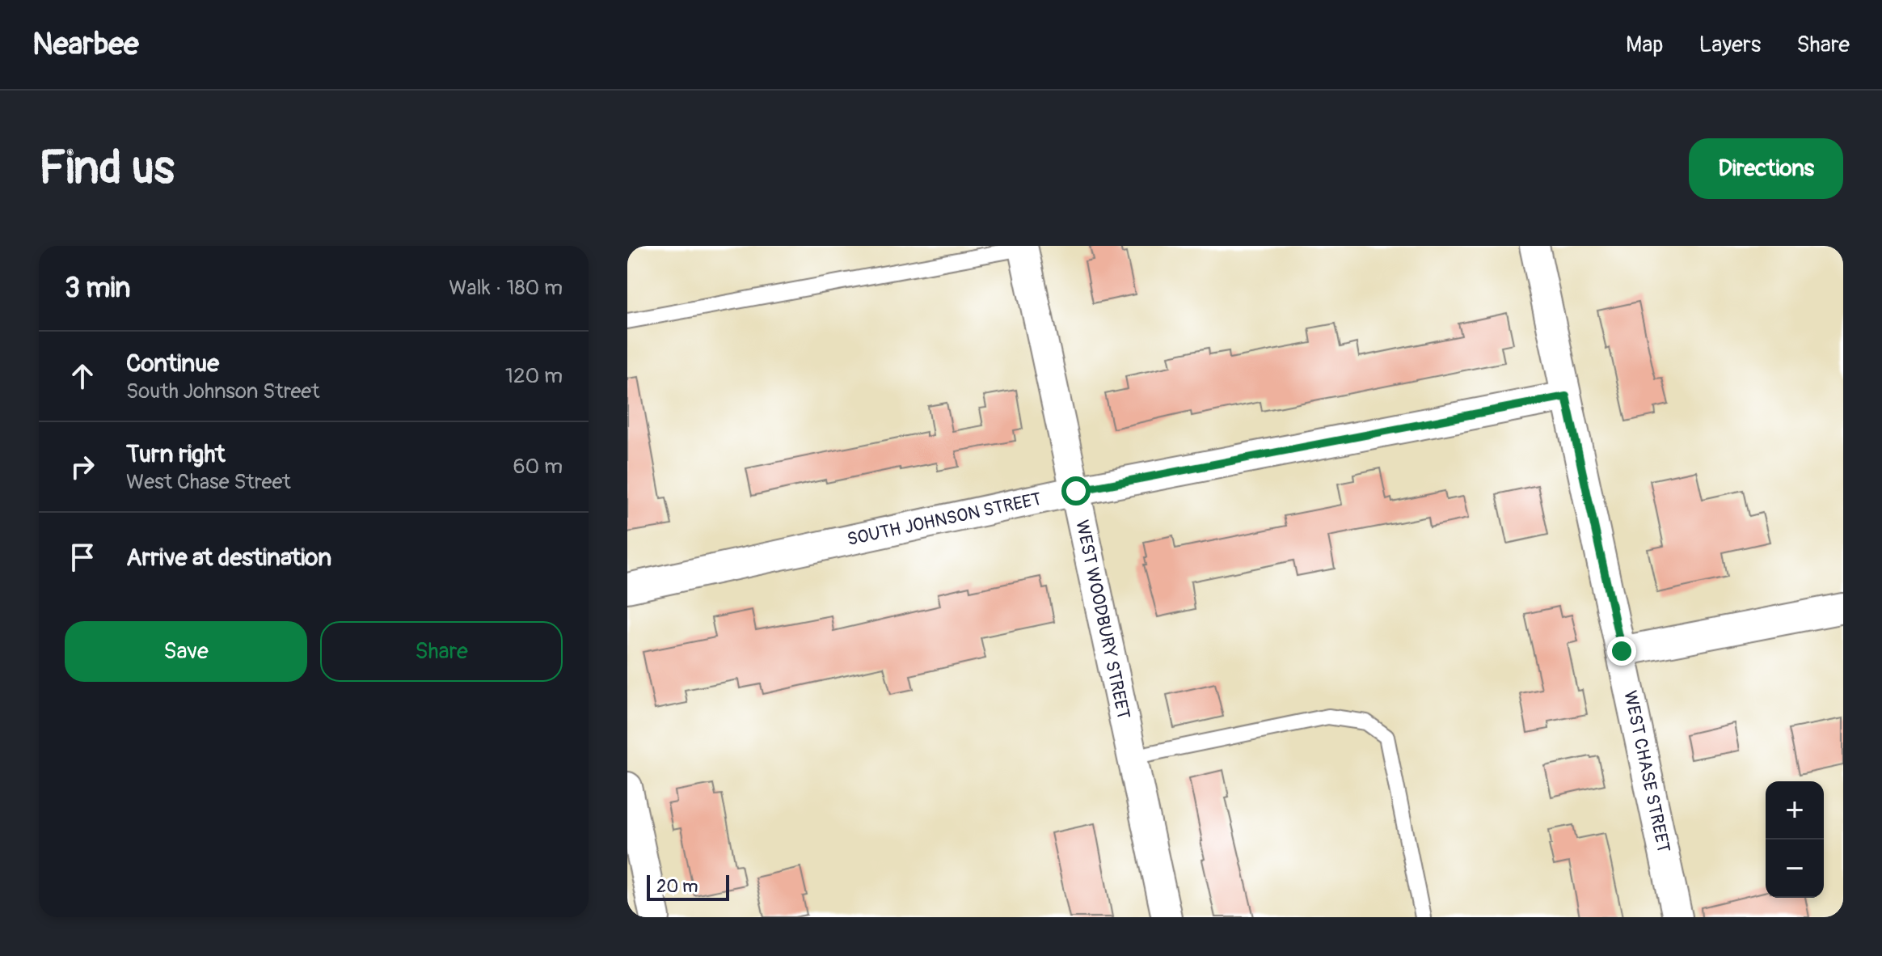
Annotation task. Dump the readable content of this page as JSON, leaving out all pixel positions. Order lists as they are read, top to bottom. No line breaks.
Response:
{"streets":{"street":["SOUTH JOHNSON STREET","WEST WOODBURY STREET","WEST CHASE STREET"]},"crossings":[["SOUTH JOHNSON STREET","WEST WOODBURY STREET"],["SOUTH JOHNSON STREET","WEST CHASE STREET"]],"scale_bar":"20 m","page":{"header":"Nearbee","nav":["Map","Layers","Share"],"buttons":["Directions",["Save","Share"]],"title":"Find us","heading":["3 min","Walk · 180 m"],"list":[["Continue","South Johnson Street","120 m"],["Turn right","West Chase Street","60 m"],"Arrive at destination"],"map_buttons":["+","−"],"scale":"20 m"}}
